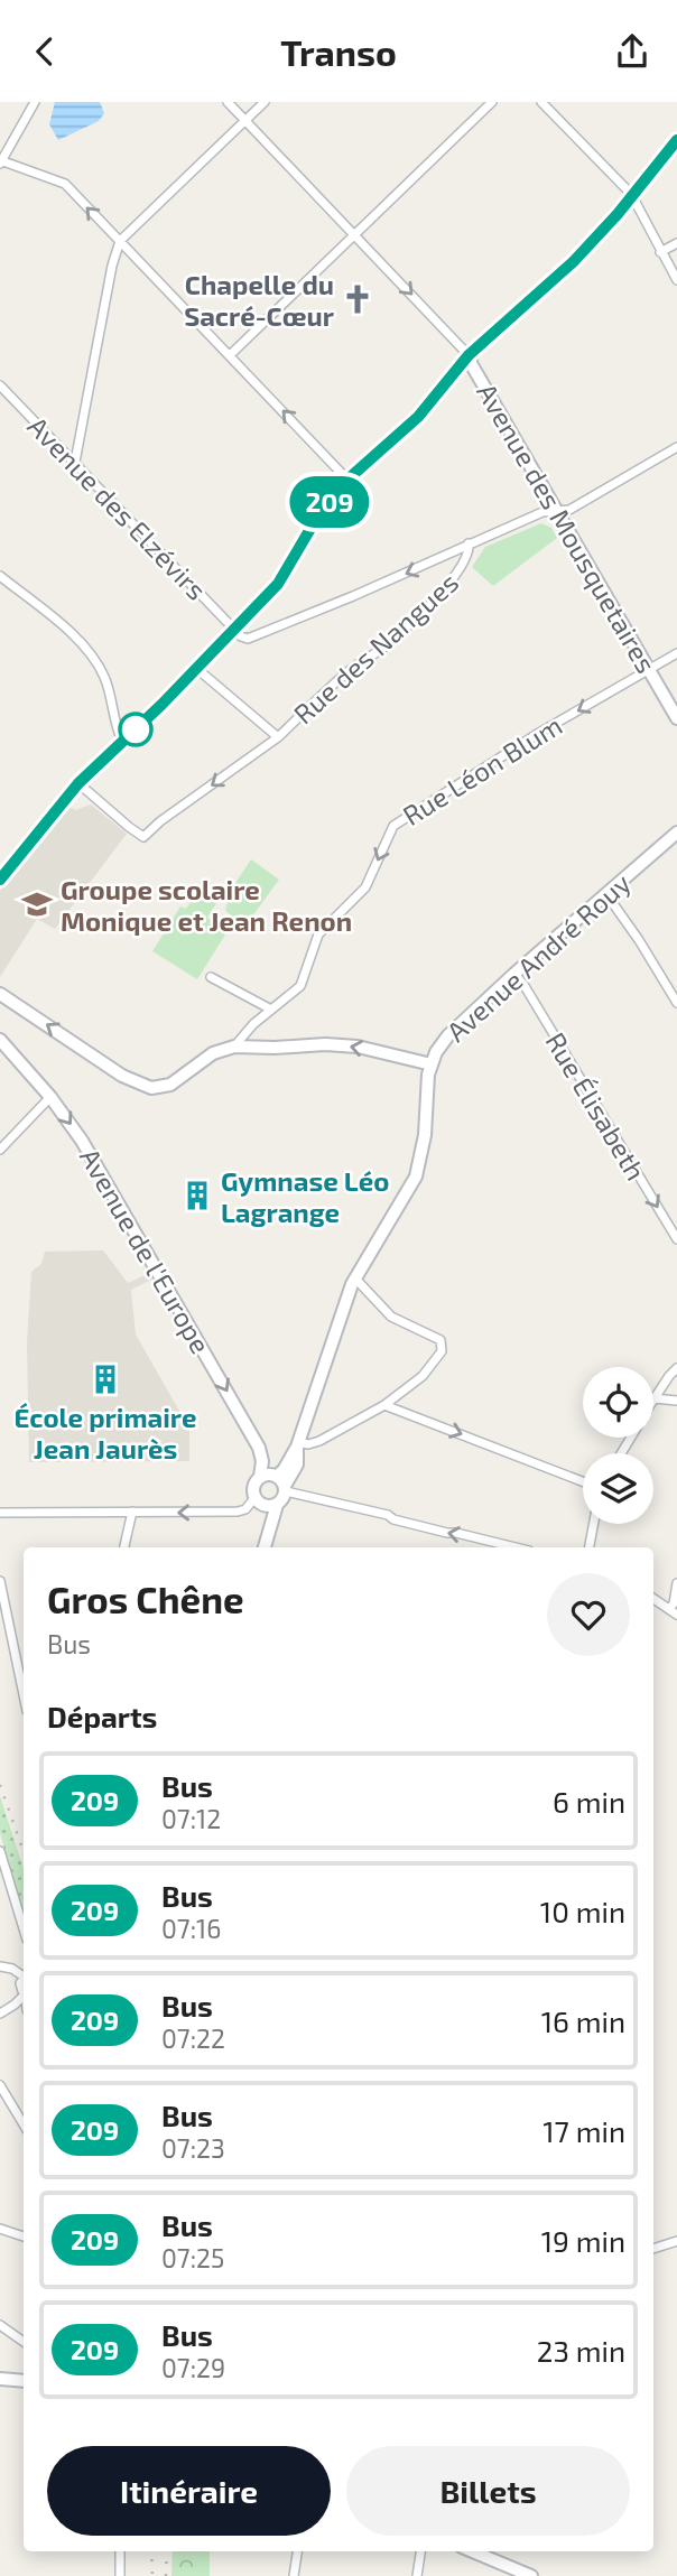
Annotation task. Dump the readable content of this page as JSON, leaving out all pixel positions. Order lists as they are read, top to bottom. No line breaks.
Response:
{"streets":{"street":["Avenue des Elzévirs","Avenue des Mousquetaires","Rue des Nangues","Rue Léon Blum","Avenue André Rouy","Rue Élisabeth","Avenue de l'Europe"]},"crossings":[["Avenue des Mousquetaires","Rue Léon Blum"],["Avenue André Rouy","Rue Élisabeth"],["Avenue André Rouy","Avenue de l'Europe"]],"one_way":["Rue Léon Blum","Rue Élisabeth","Avenue de l'Europe"],"places":{"church":["Chapelle du Sacré-Cœur"],"school or university":["Groupe scolaire Monique et Jean Renon"],"building":["Gymnase Léo Lagrange","École primaire Jean Jaurès"]},"lines":["bus line 209"],"page":{"header":"Transo","on_map":"209","heading":[["Gros Chêne","Bus"],"Départs"],"list":[{"mark":"209","name":"Bus","note":"07:12","value":"6 min"},{"mark":"209","name":"Bus","note":"07:16","value":"10 min"},{"mark":"209","name":"Bus","note":"07:22","value":"16 min"},{"mark":"209","name":"Bus","note":"07:23","value":"17 min"},{"mark":"209","name":"Bus","note":"07:25","value":"19 min"},{"mark":"209","name":"Bus","note":"07:29","value":"23 min"}],"buttons":["Itinéraire","Billets"]}}
